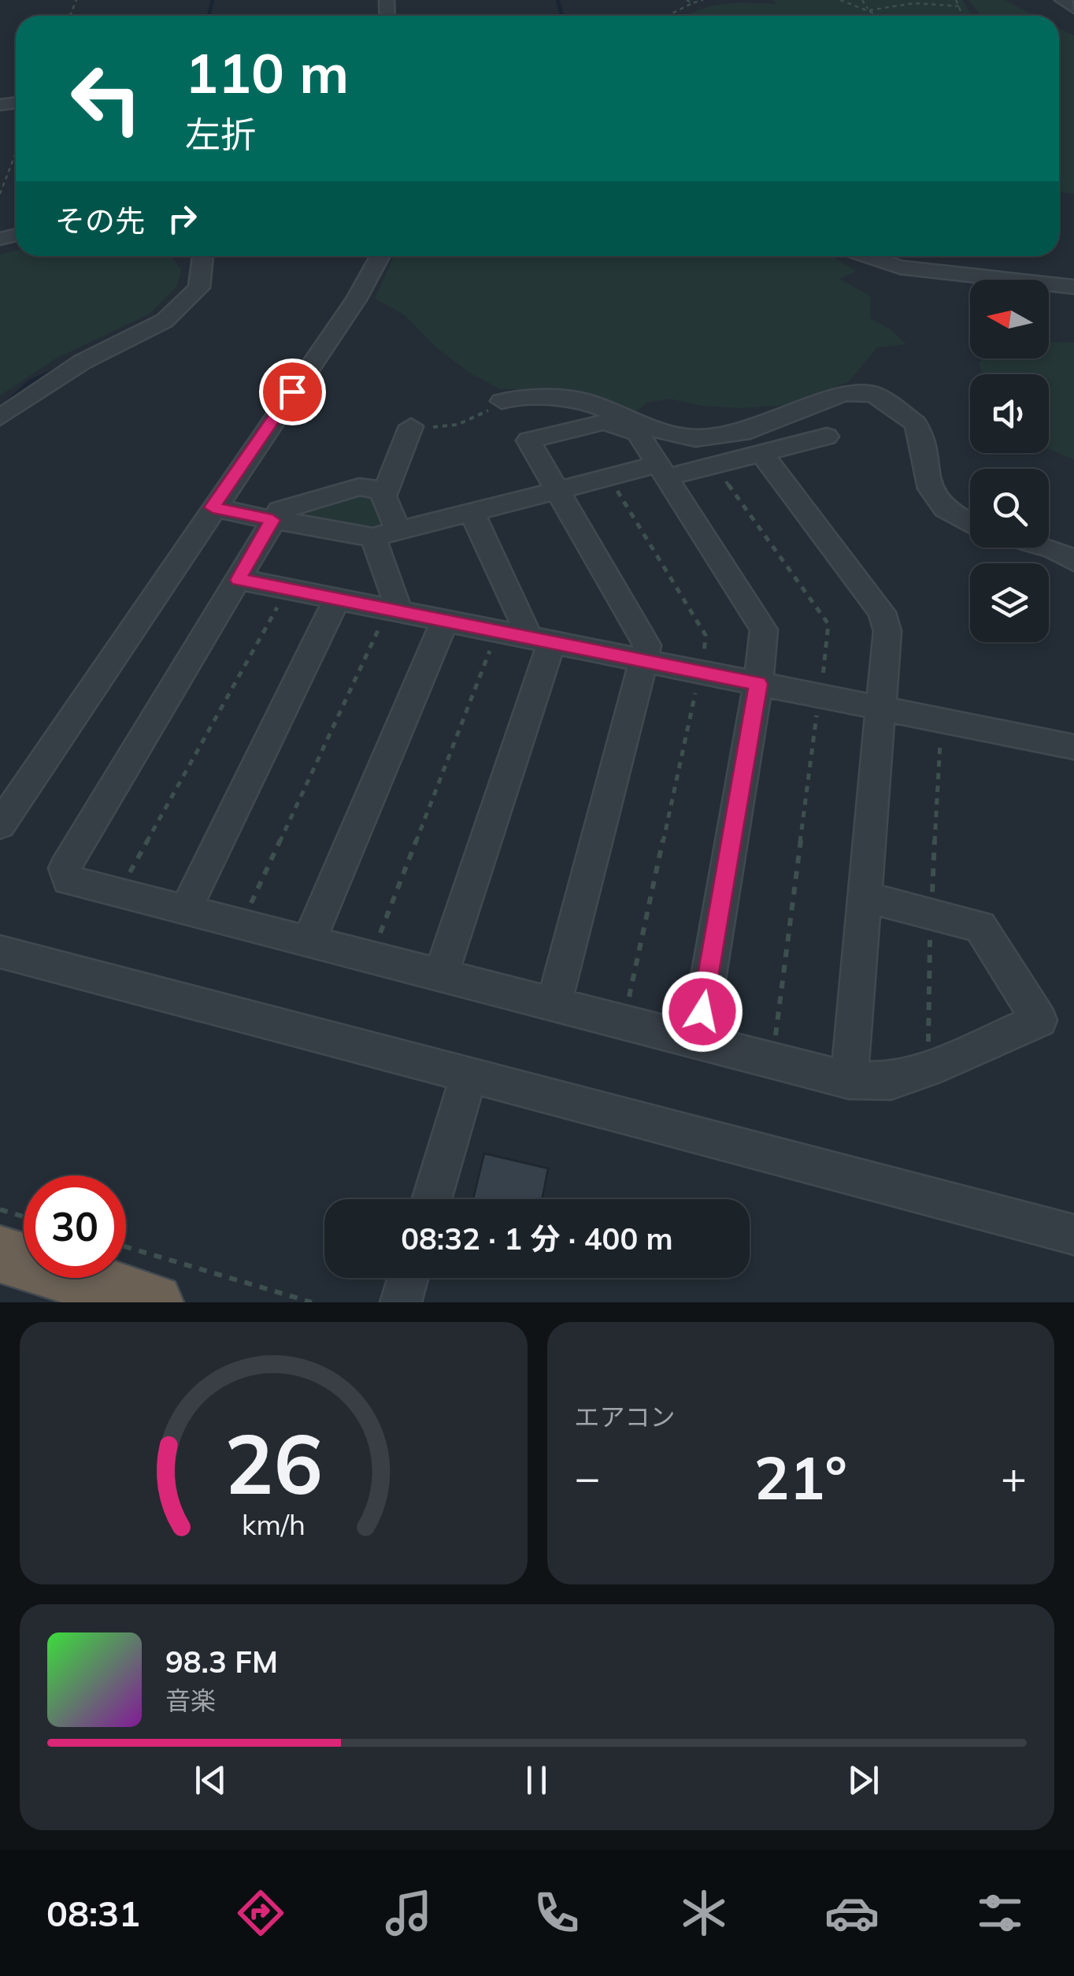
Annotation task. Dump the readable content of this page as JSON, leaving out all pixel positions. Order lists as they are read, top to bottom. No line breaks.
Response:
{"north":"left","page":{"turn":["110 m","左折"],"then":"その先","limit":"30","trip":"08:32 · 1 分 · 400 m","tile":"エアコン","heat":["−","21°","+"],"song":["98.3 FM","音楽"],"tabs":"08:31","gauge":["26","km/h"]}}
